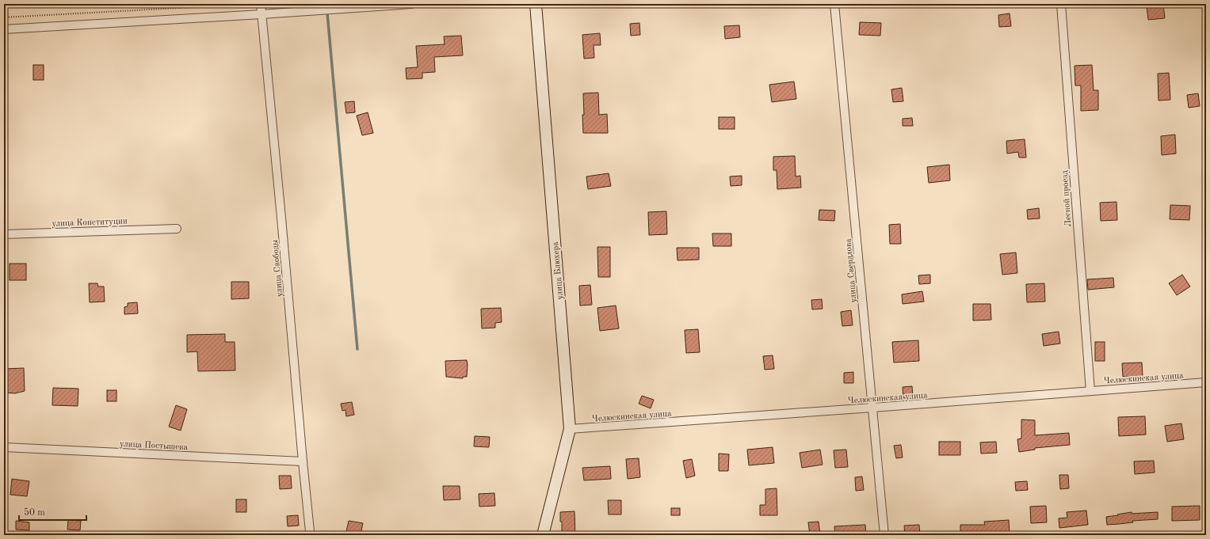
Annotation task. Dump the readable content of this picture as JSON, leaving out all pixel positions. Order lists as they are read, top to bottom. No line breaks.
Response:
{"streets":{"street":["Лесной проезд","улица Конституции","улица Свободы","улица Блюхера","улица Свердлова","Челюскинская улица","улица Постышева"]},"crossings":[["Лесной проезд","Челюскинская улица"],["улица Свободы","улица Постышева"],["улица Блюхера","Челюскинская улица"],["улица Свердлова","Челюскинская улица"]],"scale_bar":"50 m"}
